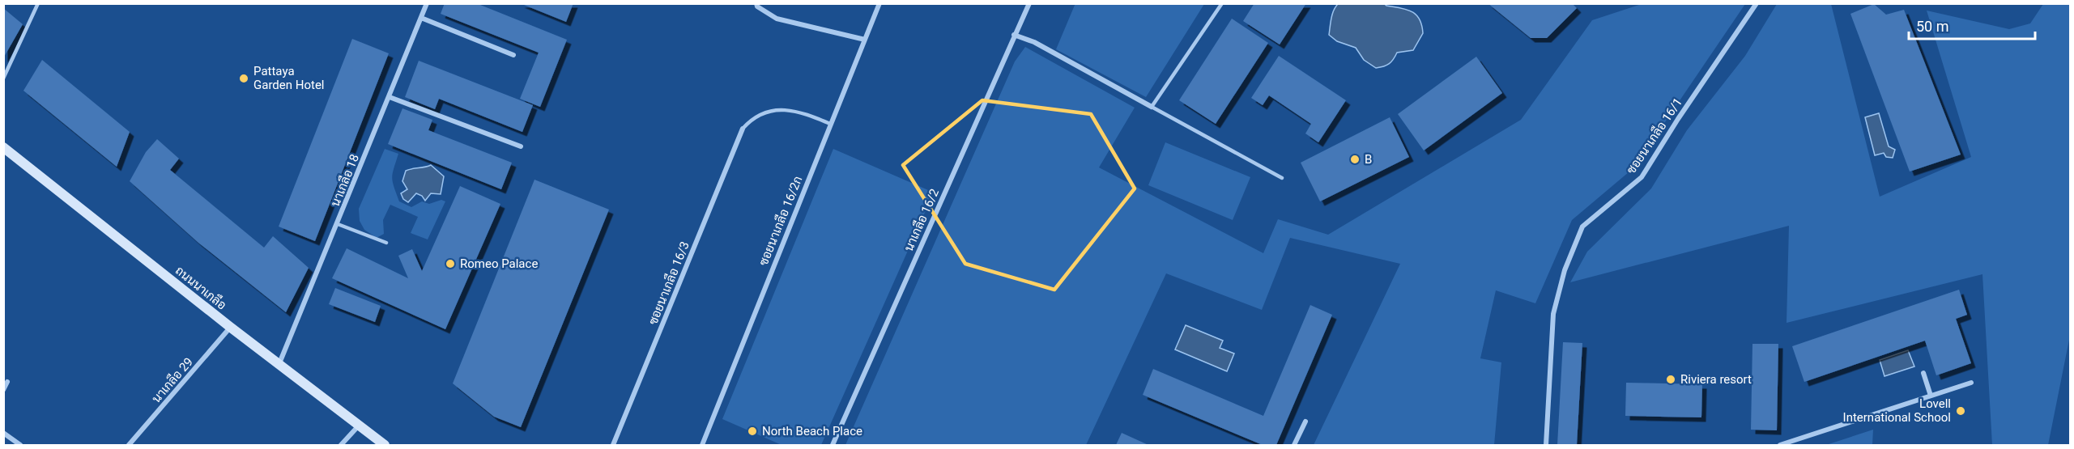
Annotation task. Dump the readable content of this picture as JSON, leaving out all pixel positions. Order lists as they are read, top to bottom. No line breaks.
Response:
{"streets":{"street":["ซอยนาเกลือ 16/1","นาเกลือ 18","นาเกลือ 16/2","ซอยนาเกลือ 16/2ก","ซอยนาเกลือ 16/3","ถนนนาเกลือ","นาเกลือ 29"]},"crossings":[["นาเกลือ 18","ถนนนาเกลือ"],["ถนนนาเกลือ","นาเกลือ 29"]],"places":["Pattaya Garden Hotel","B","Romeo Palace","Riviera resort","Lovell International School","North Beach Place"],"scale_bar":"50 m"}
